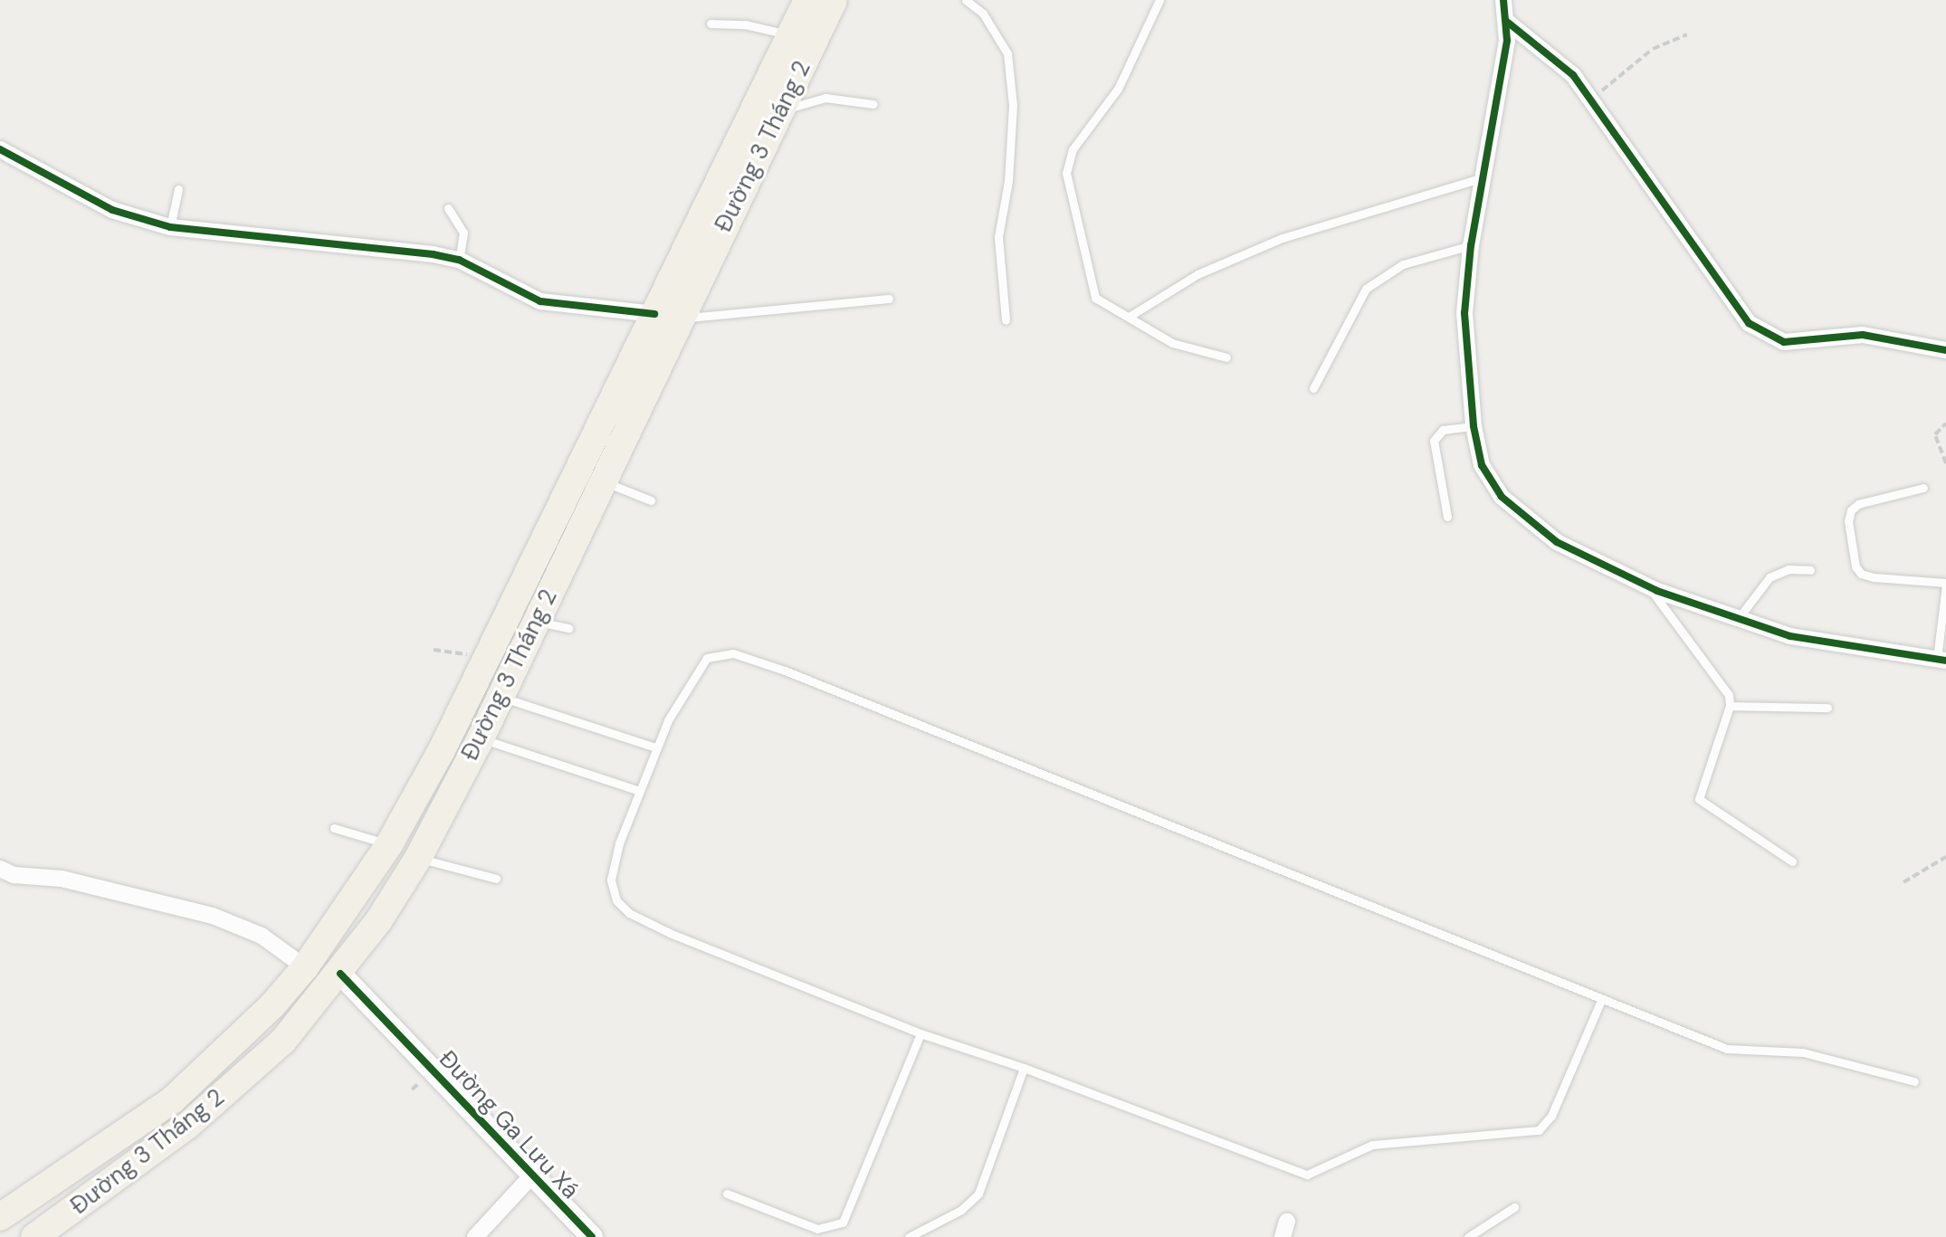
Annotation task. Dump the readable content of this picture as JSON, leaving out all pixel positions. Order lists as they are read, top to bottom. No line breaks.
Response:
{"streets":{"highway":["Đường 3 Tháng 2"],"street":["Đường Ga Lưu Xá"]},"crossings":[["Đường 3 Tháng 2","Đường Ga Lưu Xá"]]}
